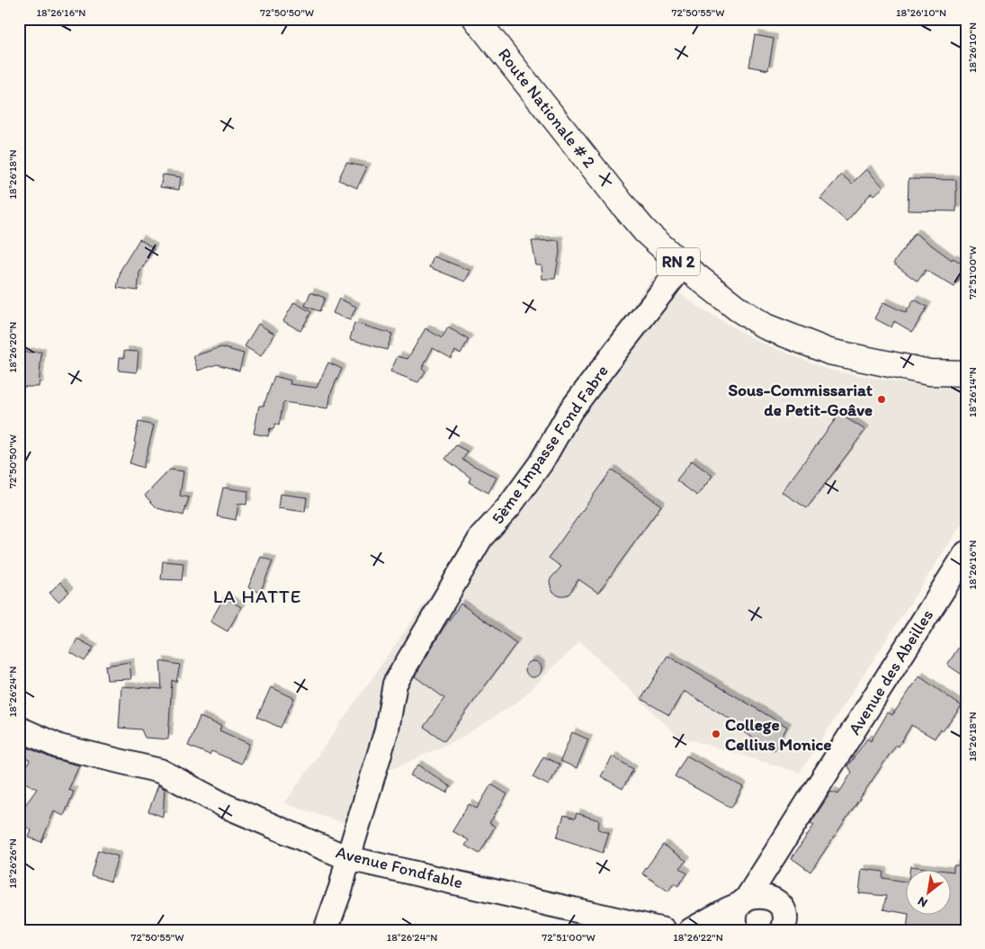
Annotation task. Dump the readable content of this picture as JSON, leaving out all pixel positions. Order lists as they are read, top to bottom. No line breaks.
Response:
{"streets":{"main road":["Route Nationale # 2","RN 2"],"street":["5ème Impasse Fond Fabre","Avenue des Abeilles","Avenue Fondfable"]},"crossings":[["Route Nationale # 2","5ème Impasse Fond Fabre"],["5ème Impasse Fond Fabre","Avenue Fondfable"]],"districts":["LA HATTE"],"places":["Sous-Commissariat de Petit-Goâve","College Cellius Monice"],"north":"bottom left","coordinates":["18°26'16\"N","72°50'50\"W","72°50'55\"W","18°26'10\"N","18°26'18\"N","72°51'00\"W","18°26'20\"N","18°26'14\"N","18°26'24\"N","18°26'26\"N","18°26'22\"N"]}
